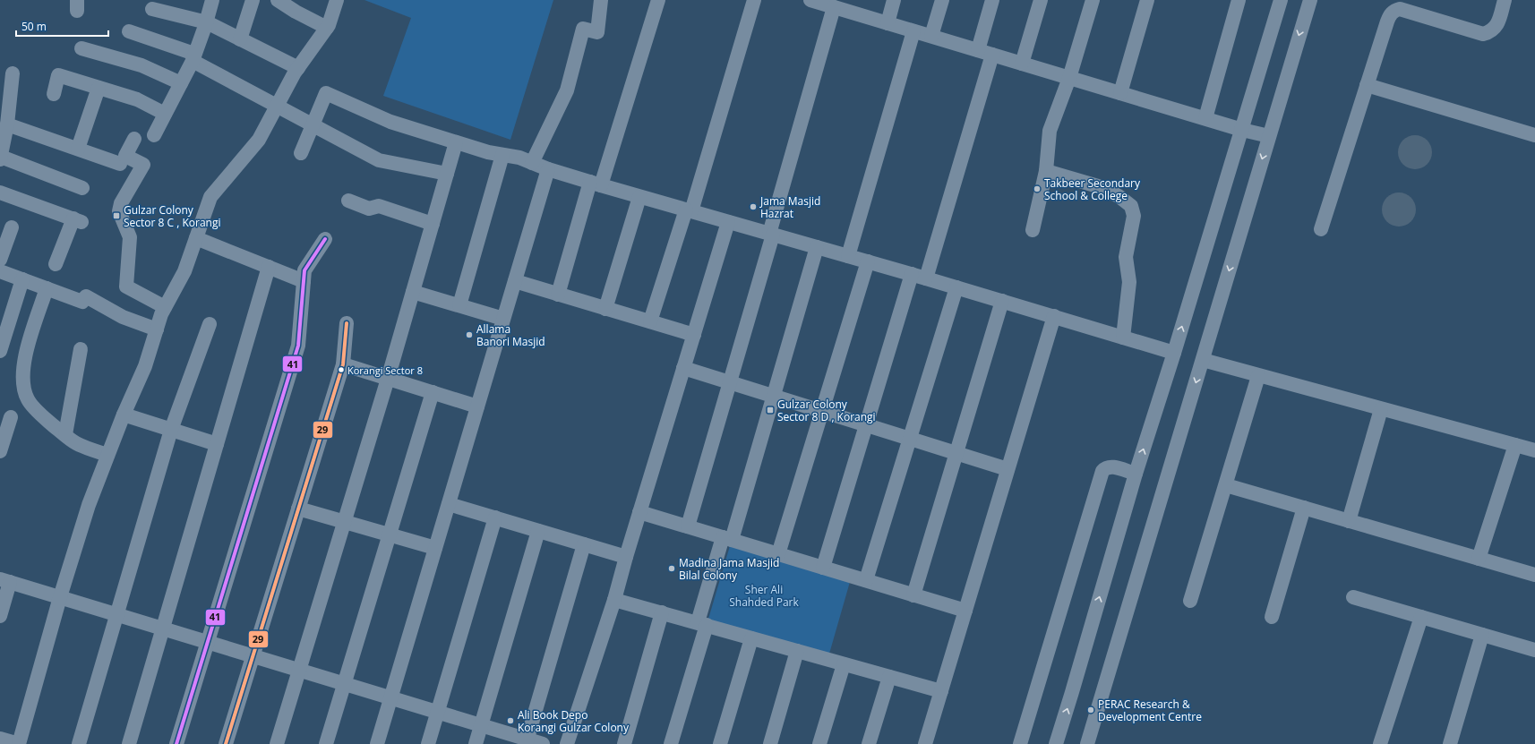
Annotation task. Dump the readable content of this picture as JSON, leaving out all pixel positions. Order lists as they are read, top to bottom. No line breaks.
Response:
{"parks":["Sher Ali Shahded Park"],"places":{"other":["Takbeer Secondary School & College","Jama Masjid Hazrat","Allama Banori Masjid","Korangi Sector 8","Madina Jama Masjid Bilal Colony","PERAC Research & Development Centre","Ali Book Depo Korangi Gulzar Colony"],"transit":["Gulzar Colony Sector 8 C , Korangi","Gulzar Colony Sector 8 D , Korangi"]},"lines":["transit line 41","transit line 29"],"scale_bar":"50 m"}
